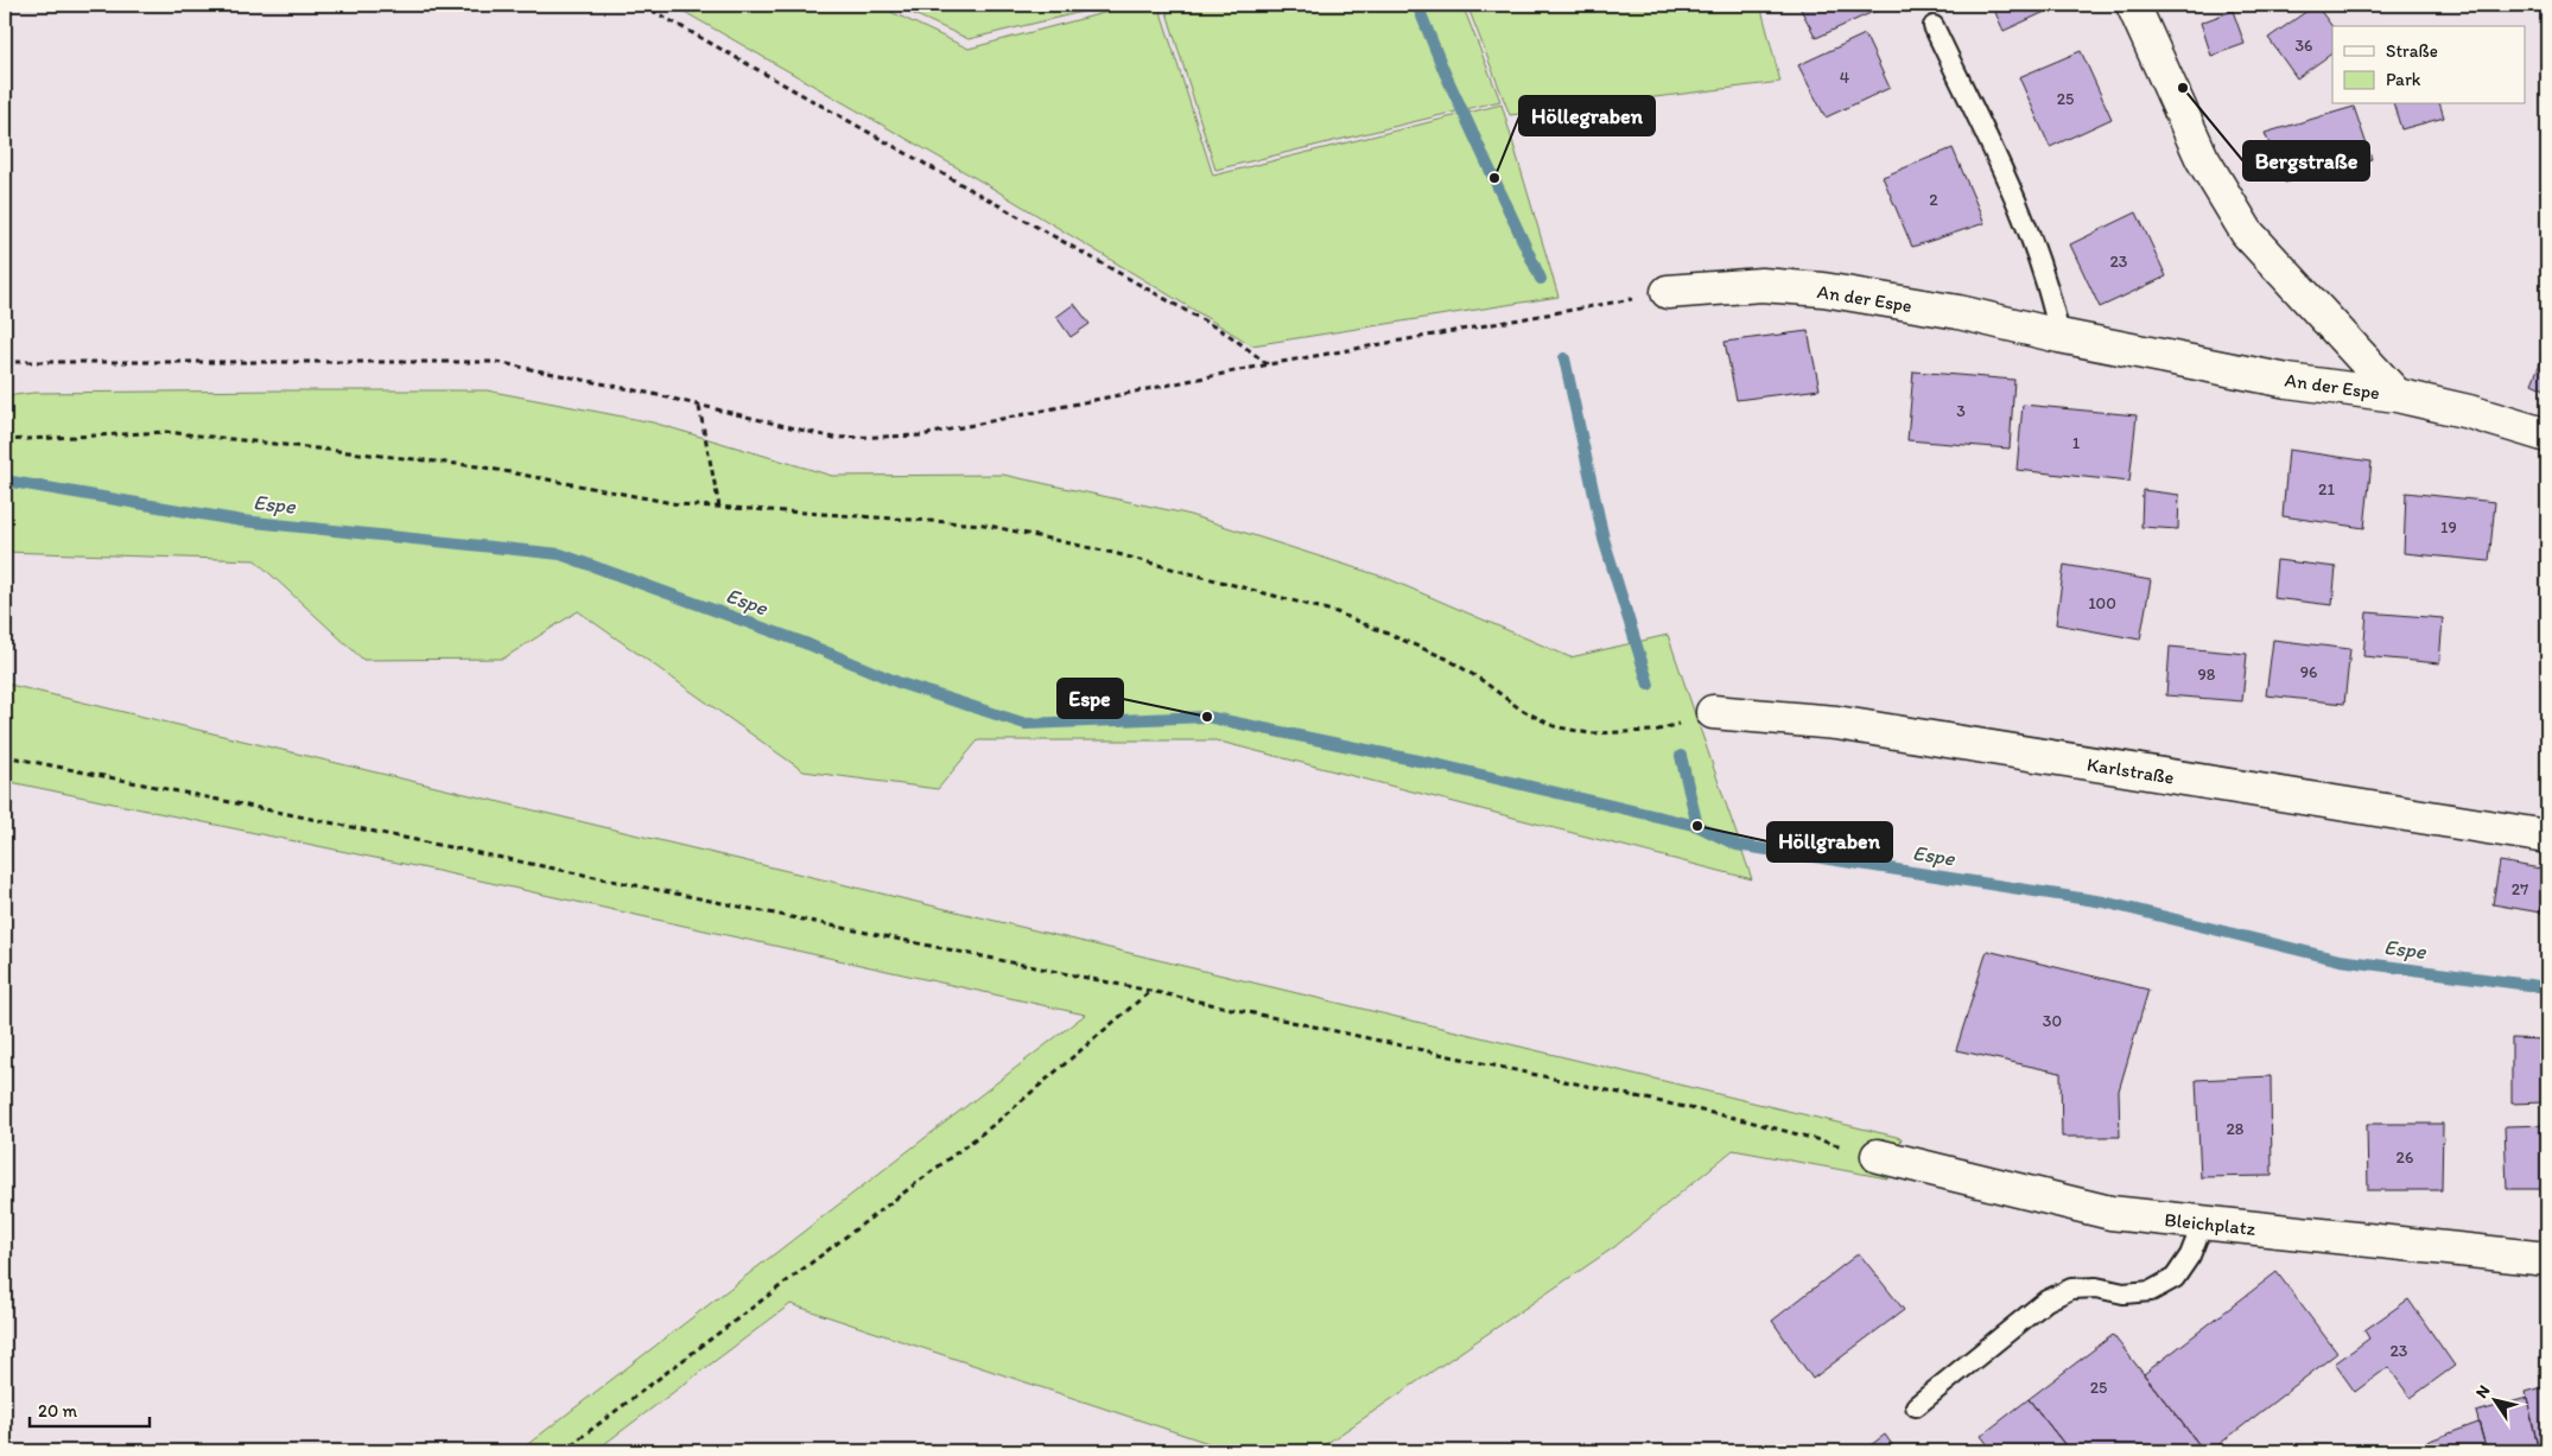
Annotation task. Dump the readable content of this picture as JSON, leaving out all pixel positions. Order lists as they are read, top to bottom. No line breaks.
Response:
{"streets":{"street":["An der Espe","Karlstraße","Bleichplatz"]},"water":["Espe"],"places":["Bergstraße","Höllegraben","Espe","Höllgraben"],"house_numbers":["36","4","25","2","23","3","1","21","19","100","96","98","27","30","28","26","23","25"],"legend":["Straße","Park"],"scale_bar":"20 m","north":"top left"}
